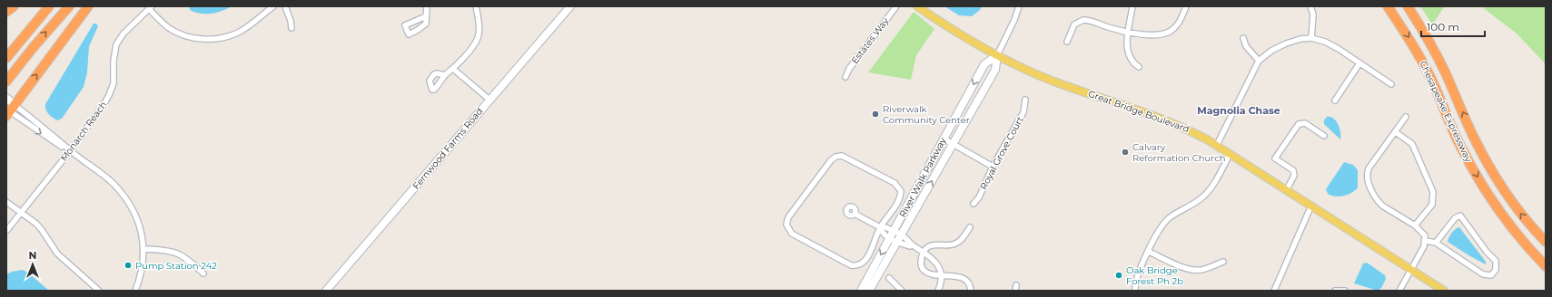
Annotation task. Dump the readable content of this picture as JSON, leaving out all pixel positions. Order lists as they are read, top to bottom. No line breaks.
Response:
{"streets":{"highway":["Chesapeake Expressway"],"main road":["Great Bridge Boulevard"],"street":["Estates Way","Monarch Reach","Fernwood Farms Road","Royal Grove Court","River Walk Parkway"]},"crossings":[["Great Bridge Boulevard","River Walk Parkway"]],"districts":["Magnolia Chase"],"places":["Riverwalk Community Center","Calvary Reformation Church","Pump Station 242","Oak Bridge Forest Ph 2b"],"scale_bar":"100 m","north":"top"}
